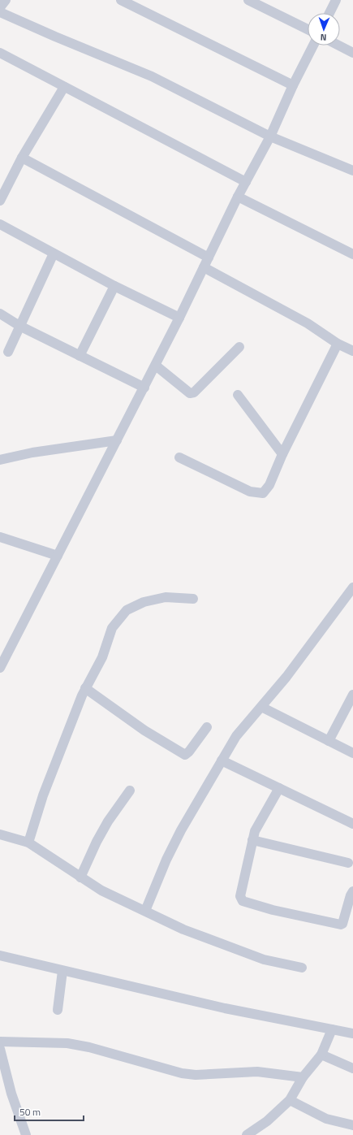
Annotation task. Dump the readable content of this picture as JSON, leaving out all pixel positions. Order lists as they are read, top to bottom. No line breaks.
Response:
{"scale_bar":"50 m","north":"bottom"}
